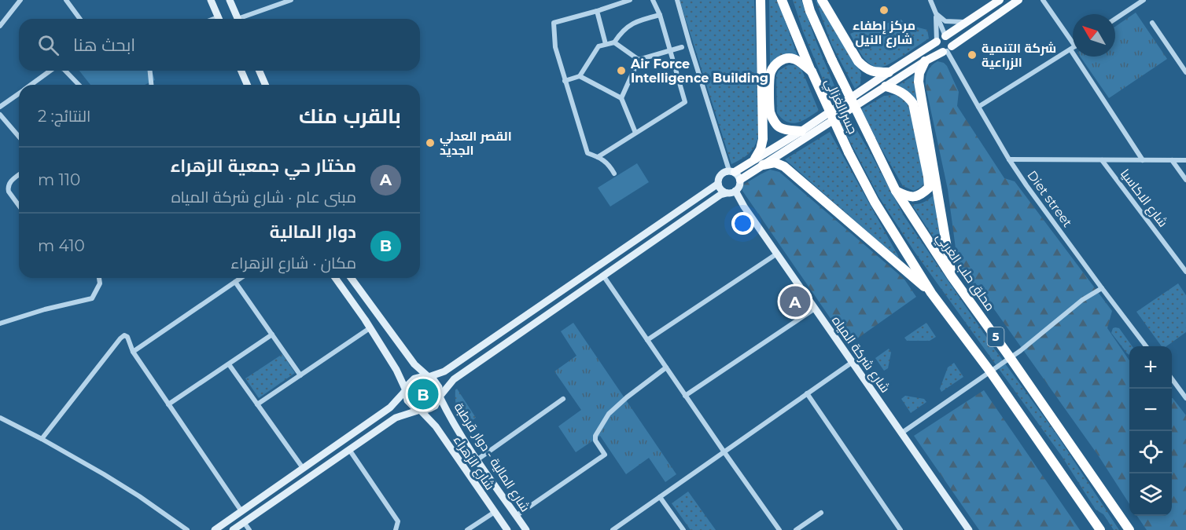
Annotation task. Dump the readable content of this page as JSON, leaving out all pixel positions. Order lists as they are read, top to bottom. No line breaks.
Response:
{"streets":{"highway":["جسر الغزالي","محلق حلب الغربي","5"],"main road":["شارع شركة المياه","شارع المالية - دوار قرطبة","شارع الزهراء"],"street":["شارع الاكاسيا","Diet street"]},"crossings":[["جسر الغزالي","محلق حلب الغربي"],["جسر الغزالي","5"],["شارع المالية - دوار قرطبة","شارع الزهراء"]],"places":["مركز إطفاء شارع النيل","شركة التنمية الزراعية","Air Force Intelligence Building","القصر العدلي الجديد"],"north":"top left","page":{"search":"ابحث هنا","heading":["بالقرب منك","النتائج: 2"],"list":[{"mark":"A","name":"مختار حي جمعية الزهراء","note":"مبنى عام · شارع شركة المياه","value":"110 m"},{"mark":"B","name":"دوار المالية","note":"مكان · شارع الزهراء","value":"410 m"}],"pins":["A","B"],"map_buttons":["+","−"]}}
